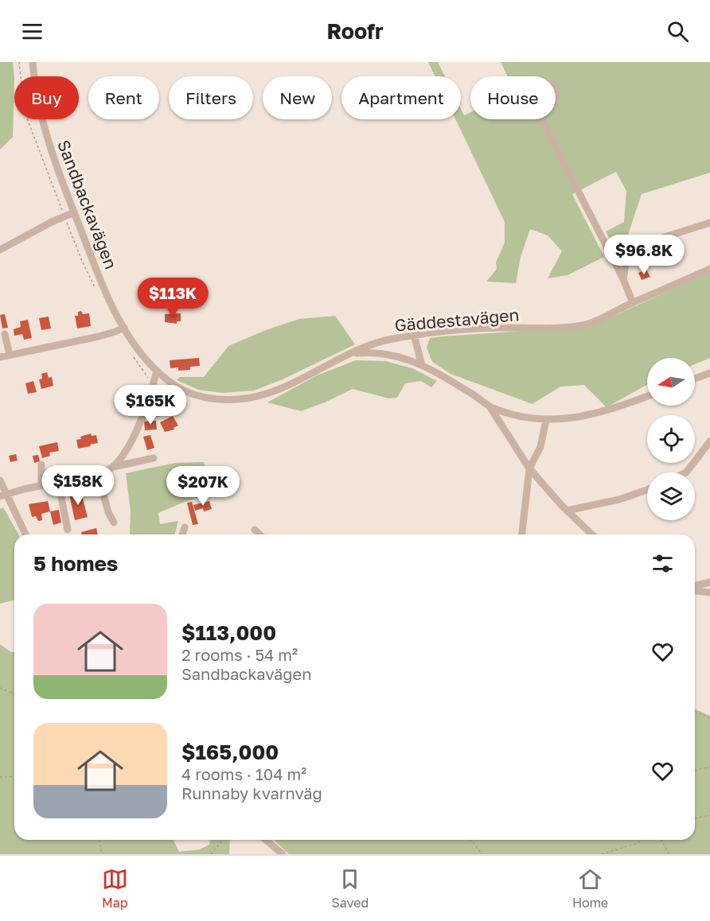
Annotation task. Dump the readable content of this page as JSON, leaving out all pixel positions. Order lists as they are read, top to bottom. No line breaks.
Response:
{"streets":{"street":["Sandbackavägen","Gäddestavägen"]},"crossings":[["Sandbackavägen","Gäddestavägen"]],"north":"left","page":{"header":"Roofr","chip":["Buy","Rent","Filters","New","Apartment","House"],"price":["$96.8K","$113K","$165K","$158K","$207K"],"heading":"5 homes","list":[{"name":"$113,000","note":"2 rooms · 54 m² · Sandbackavägen"},{"name":"$165,000","note":"4 rooms · 104 m² · Runnaby kvarnväg"}],"tabs":["Map","Saved","Home"]}}
